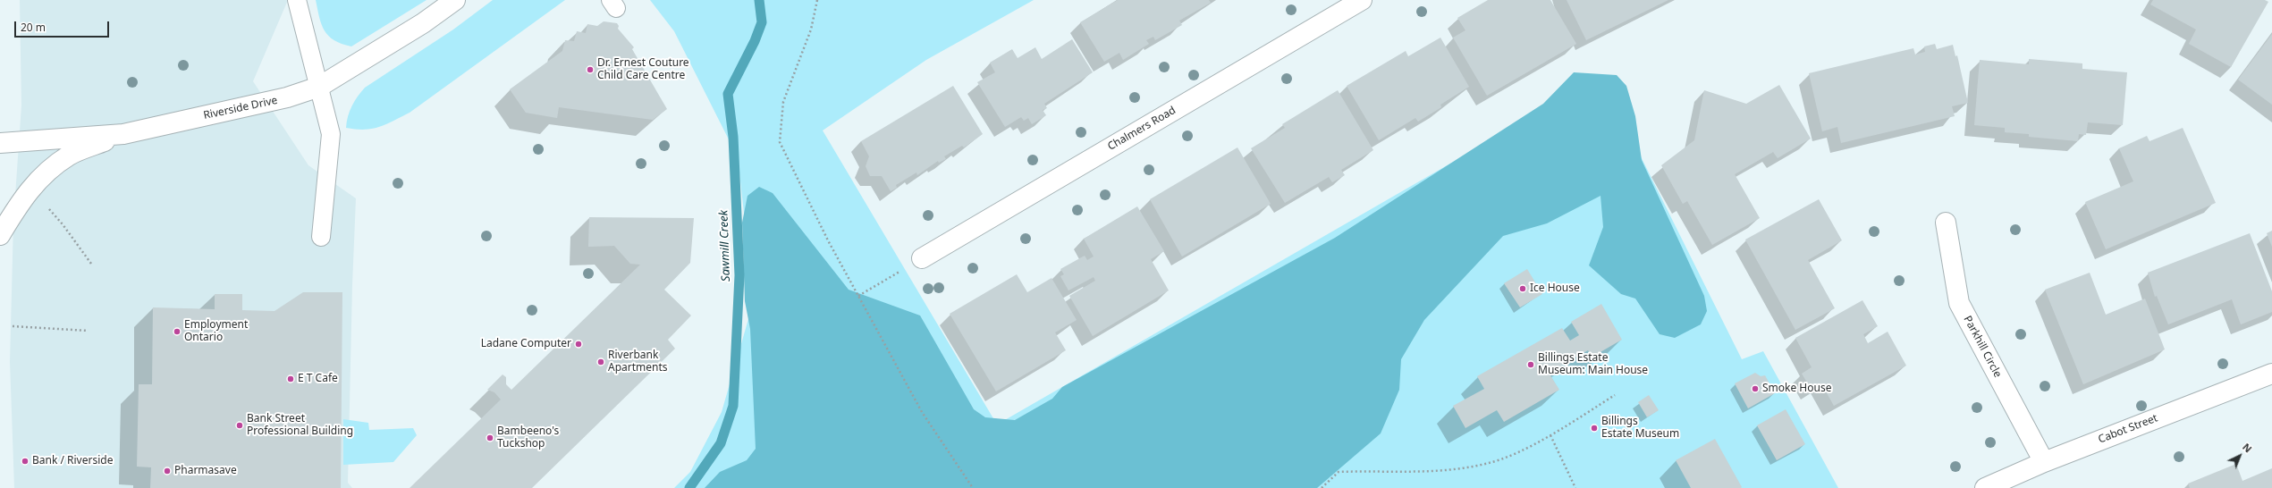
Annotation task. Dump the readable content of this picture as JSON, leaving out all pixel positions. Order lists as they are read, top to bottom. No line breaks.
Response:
{"streets":{"street":["Riverside Drive","Chalmers Road","Parkhill Circle","Cabot Street"]},"crossings":[["Parkhill Circle","Cabot Street"]],"water":["Sawmill Creek"],"places":["Dr. Ernest Couture Child Care Centre","Ice House","Employment Ontario","Ladane Computer","Riverbank Apartments","Billings Estate Museum: Main House","E T Cafe","Smoke House","Bank Street Professional Building","Billings Estate Museum","Bambeeno's Tuckshop","Bank / Riverside","Pharmasave"],"scale_bar":"20 m","north":"top right"}
